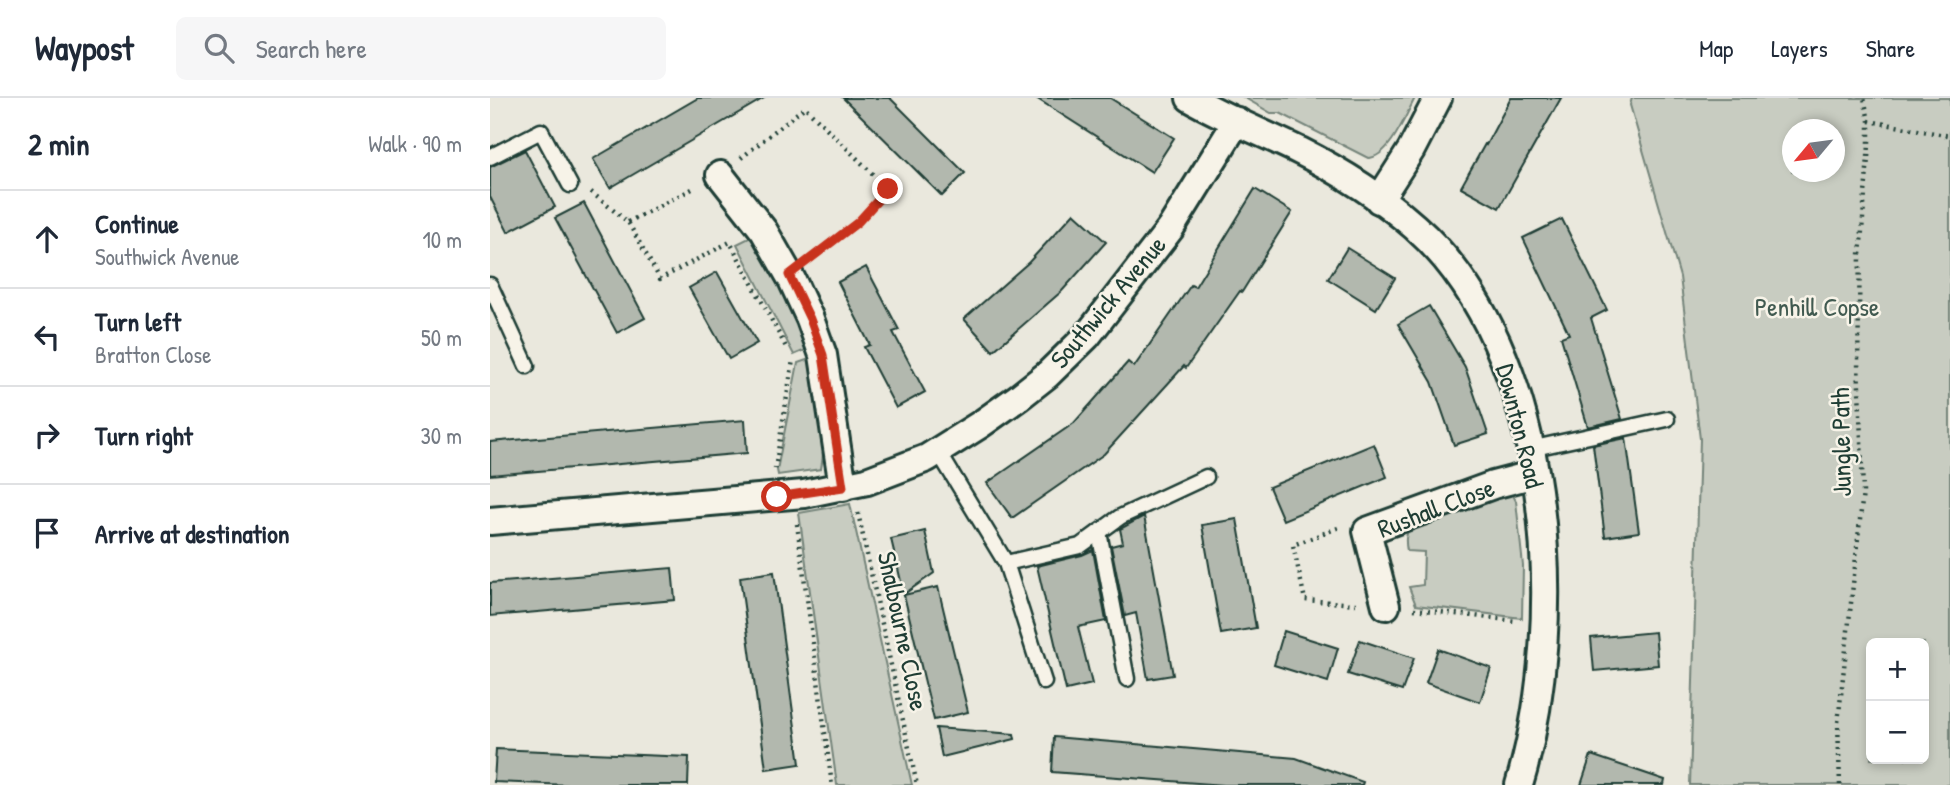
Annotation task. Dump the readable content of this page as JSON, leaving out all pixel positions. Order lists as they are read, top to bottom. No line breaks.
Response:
{"streets":{"street":["Southwick Avenue","Downton Road","Rushall Close"],"path":["Jungle Path","Shalbourne Close"]},"crossings":[["Southwick Avenue","Downton Road"],["Southwick Avenue","Shalbourne Close"],["Downton Road","Rushall Close"]],"parks":["Penhill Copse"],"north":"bottom left","page":{"header":"Waypost","search":"Search here","nav":["Map","Layers","Share"],"heading":["2 min","Walk · 90 m"],"list":[["Continue","Southwick Avenue","10 m"],["Turn left","Bratton Close","50 m"],["Turn right","30 m"],"Arrive at destination"],"map_buttons":["+","−"]}}
